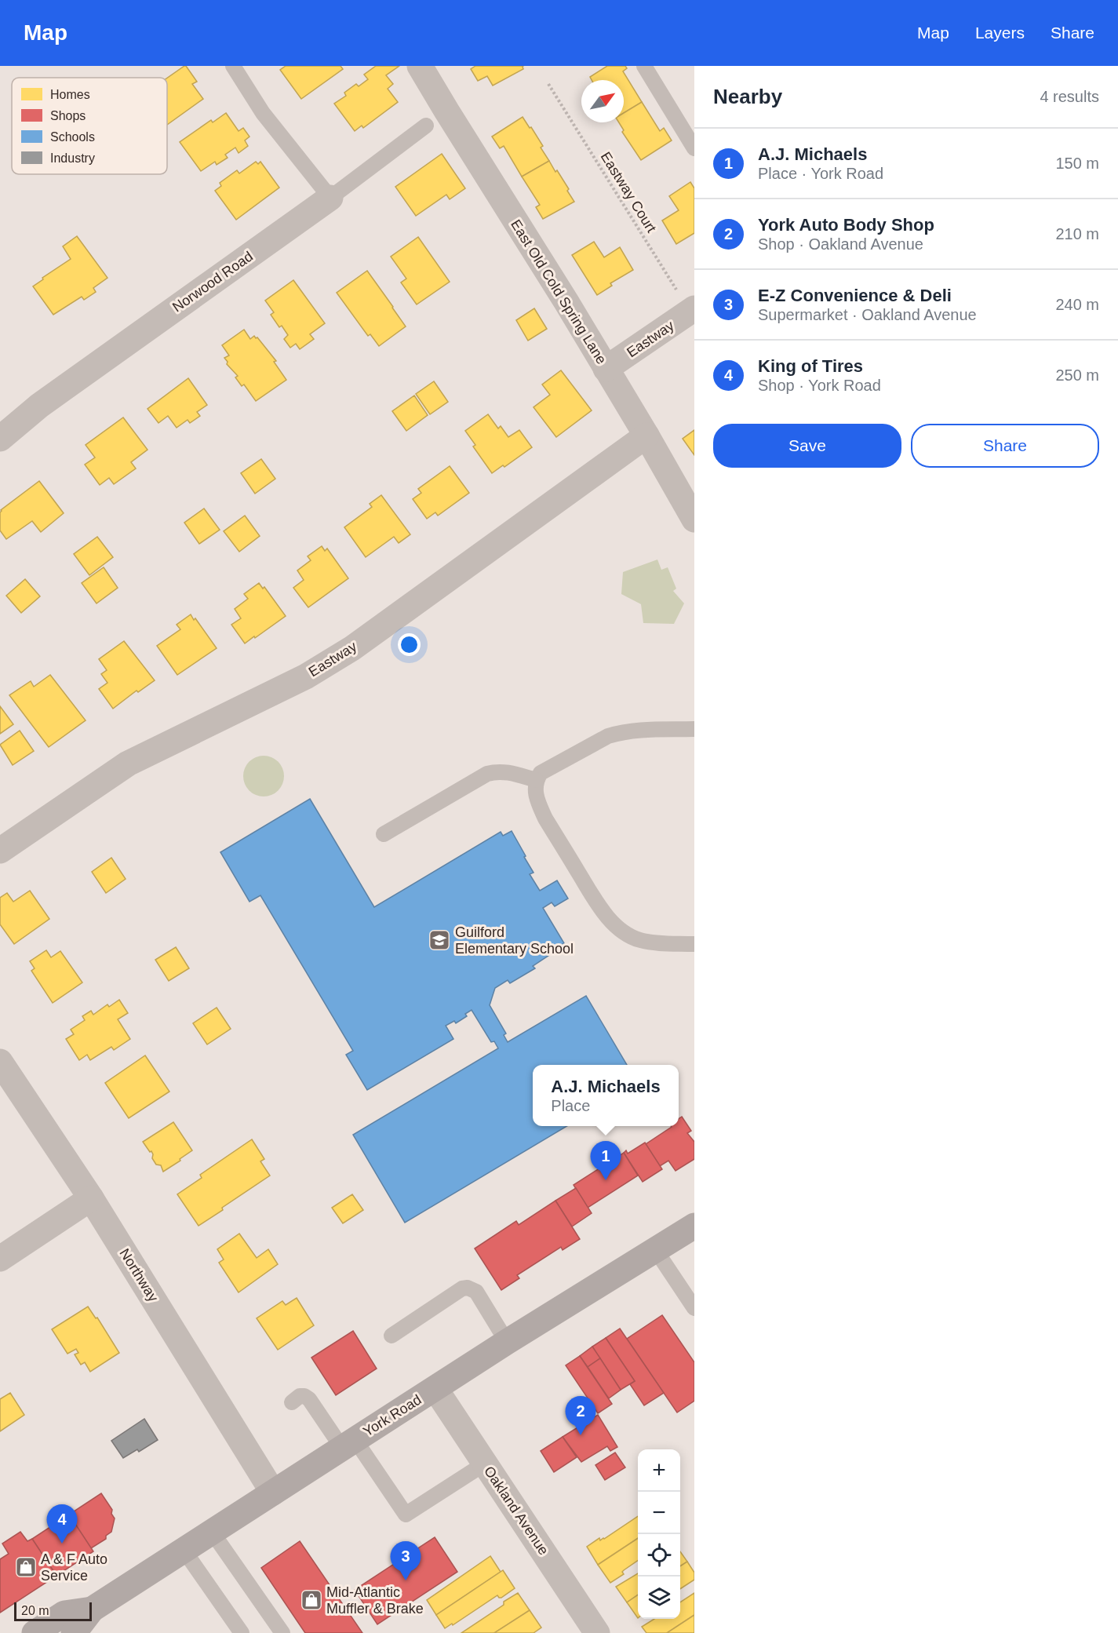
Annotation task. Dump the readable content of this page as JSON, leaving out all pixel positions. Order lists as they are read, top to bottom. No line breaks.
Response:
{"streets":{"main road":["York Road"],"street":["Norwood Road","East Old Cold Spring Lane","Eastway","Northway","Oakland Avenue"],"path":["Eastway Court"]},"crossings":[["Eastway Court","Eastway"],["East Old Cold Spring Lane","Eastway"],["Northway","York Road"],["York Road","Oakland Avenue"]],"places":{"school or university":["Guilford Elementary School"],"shop":["A & F Auto Service","Mid-Atlantic Muffler & Brake"]},"legend":["Homes","Shops","Schools","Industry"],"scale_bar":"20 m","north":"top right","page":{"header":"Map","nav":["Map","Layers","Share"],"heading":["Nearby","4 results"],"list":[{"mark":"1","name":"A.J. Michaels","note":"Place · York Road","value":"150 m"},{"mark":"2","name":"York Auto Body Shop","note":"Shop · Oakland Avenue","value":"210 m"},{"mark":"3","name":"E-Z Convenience & Deli","note":"Supermarket · Oakland Avenue","value":"240 m"},{"mark":"4","name":"King of Tires","note":"Shop · York Road","value":"250 m"}],"buttons":["Save","Share"],"popup":["A.J. Michaels","Place"],"pins":["1","2","4","3"],"map_buttons":["+","−"],"scale":"20 m"}}
